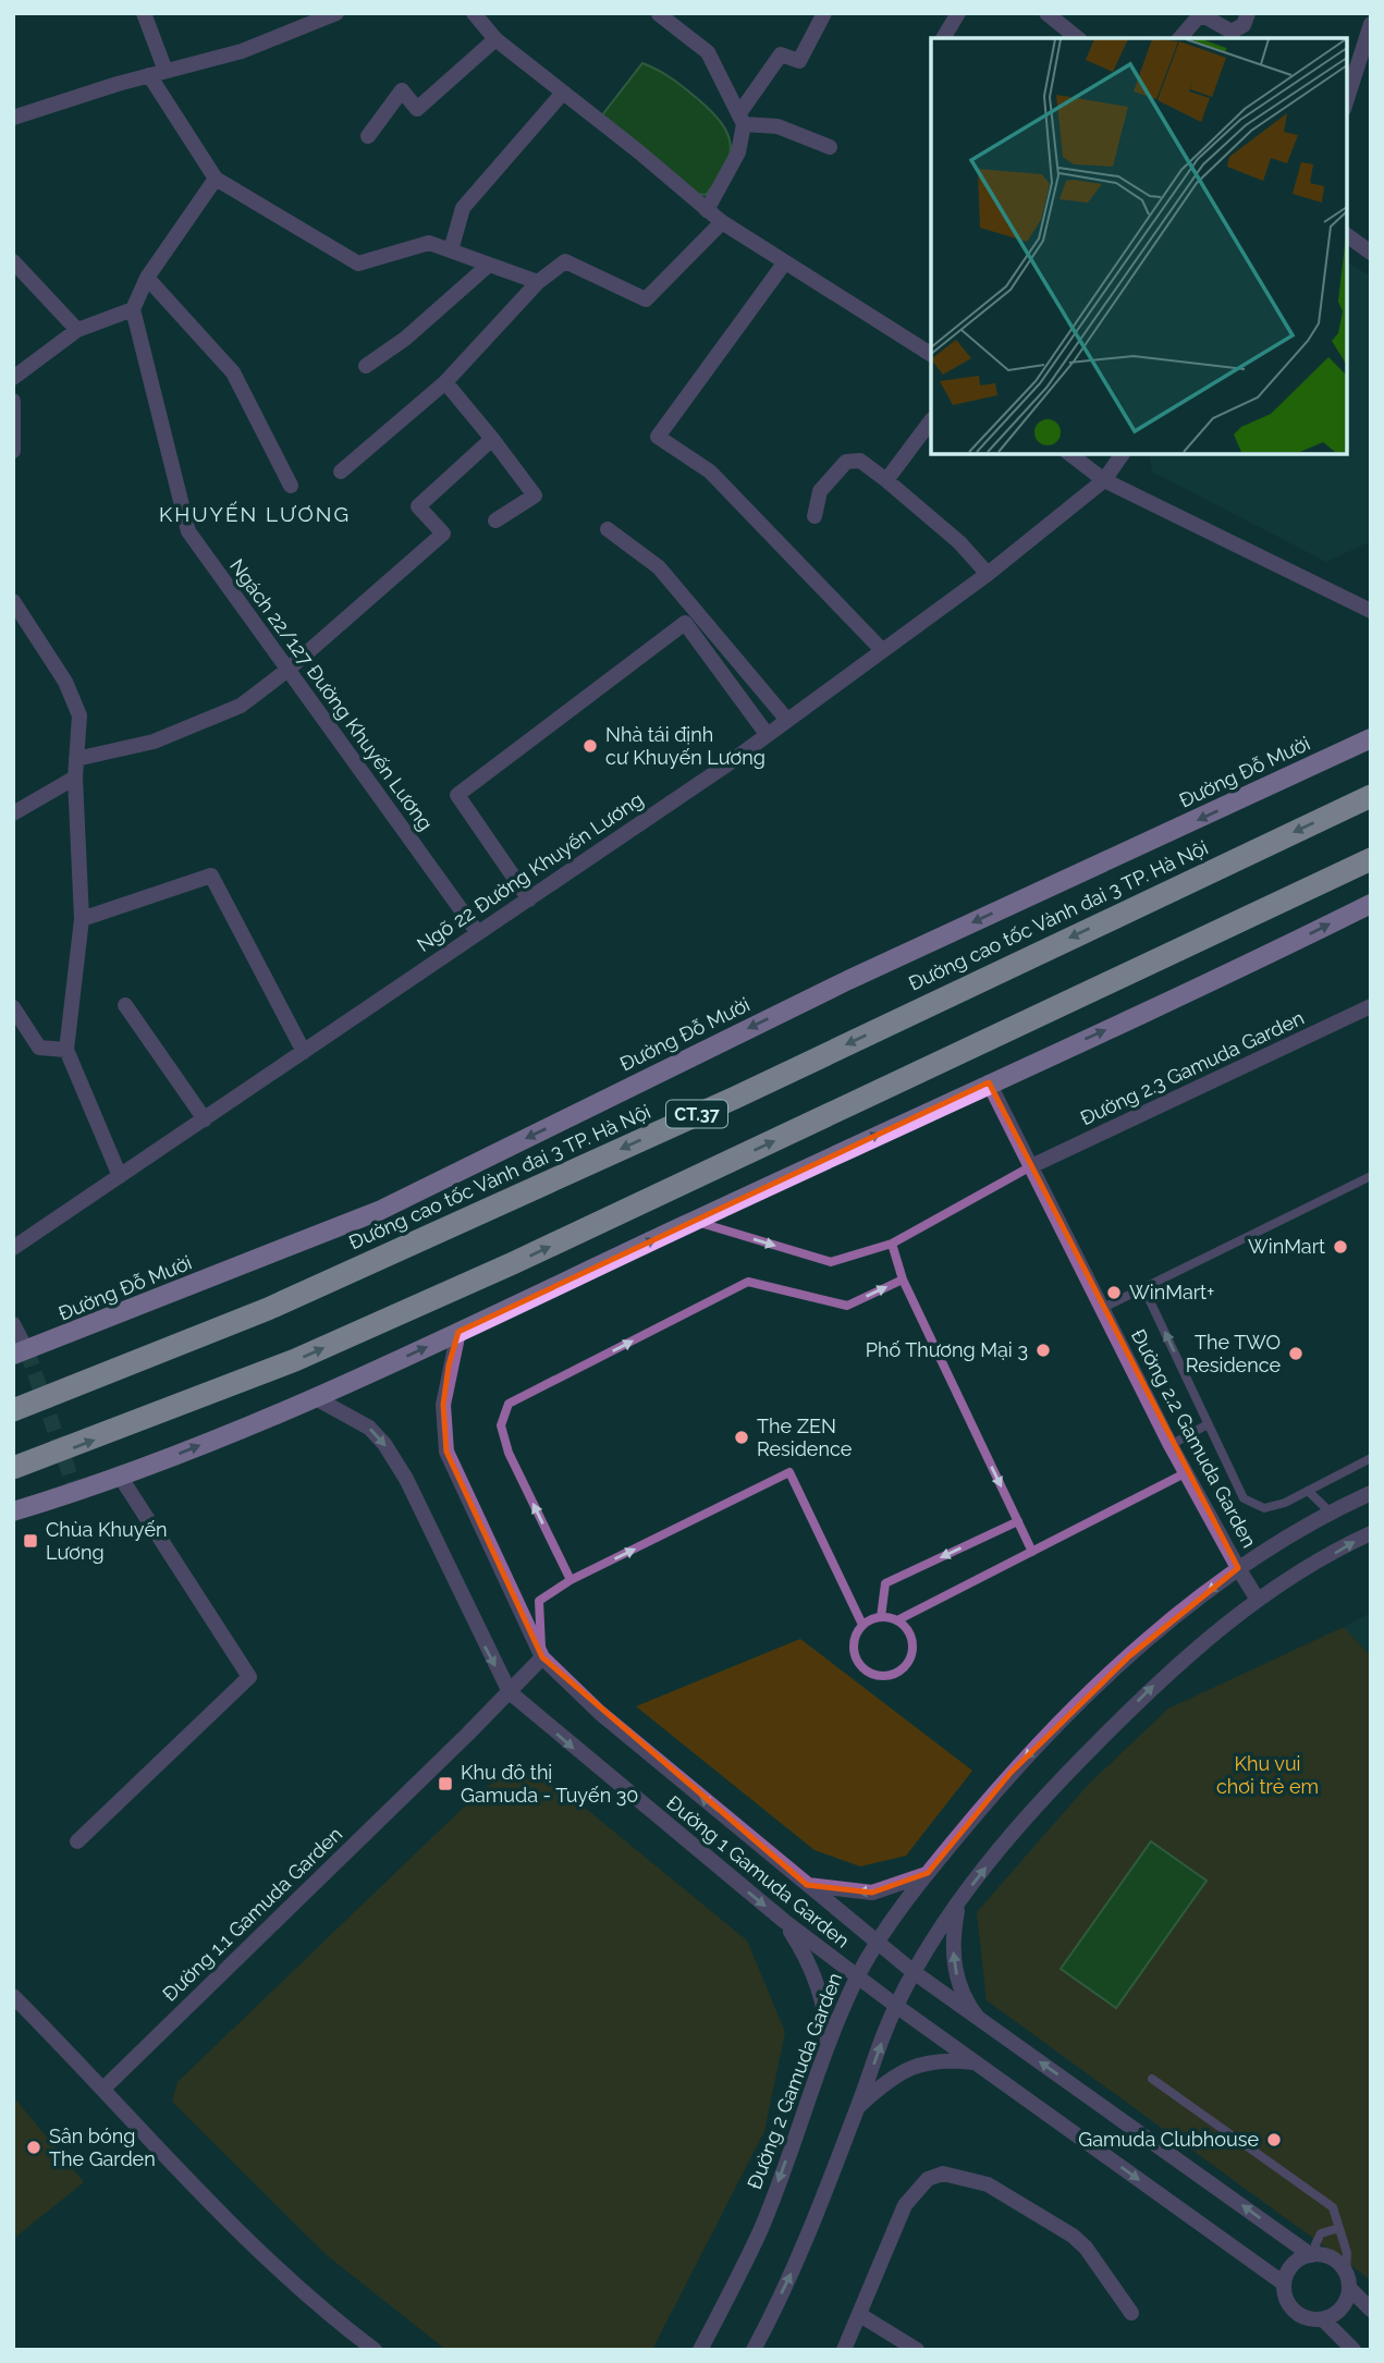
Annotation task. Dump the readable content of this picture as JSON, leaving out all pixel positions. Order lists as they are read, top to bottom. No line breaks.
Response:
{"streets":{"highway":["Đường cao tốc Vành đai 3 TP. Hà Nội","CT.37"],"main road":["Đường Đỗ Mười"],"street":["Ngách 22/127 Đường Khuyến Lương","Ngõ 22 Đường Khuyến Lương","Đường 2.3 Gamuda Garden","Đường 2.2 Gamuda Garden","Đường 1 Gamuda Garden","Đường 1.1 Gamuda Garden","Đường 2 Gamuda Garden"]},"crossings":[["Ngách 22/127 Đường Khuyến Lương","Ngõ 22 Đường Khuyến Lương"],["Đường 2.3 Gamuda Garden","Đường 2.2 Gamuda Garden"],["Đường 2.2 Gamuda Garden","Đường 2 Gamuda Garden"],["Đường 1 Gamuda Garden","Đường 1.1 Gamuda Garden"],["Đường 1 Gamuda Garden","Đường 2 Gamuda Garden"]],"districts":["KHUYẾN LƯƠNG"],"parks":["Khu vui chơi trẻ em"],"places":{"other":["Nhà tái định cư Khuyến Lương","WinMart","WinMart+","Phố Thương Mại 3","The TWO Residence","The ZEN Residence","Gamuda Clubhouse","Sân bóng The Garden"],"transit":["Chùa Khuyến Lương","Khu đô thị Gamuda - Tuyến 30"]}}
